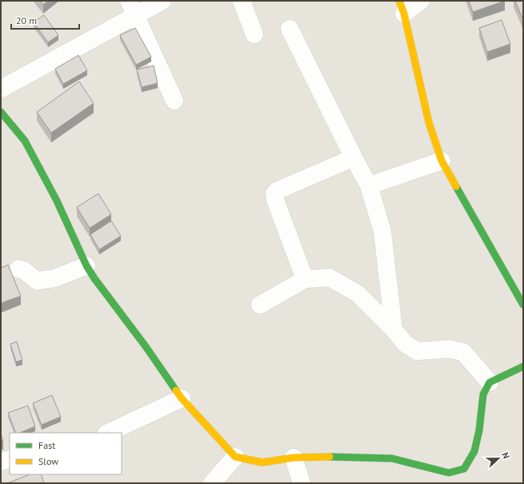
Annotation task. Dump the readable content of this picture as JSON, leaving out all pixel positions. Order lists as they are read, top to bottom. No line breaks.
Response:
{"legend":["Fast","Slow"],"scale_bar":"20 m","north":"right"}
